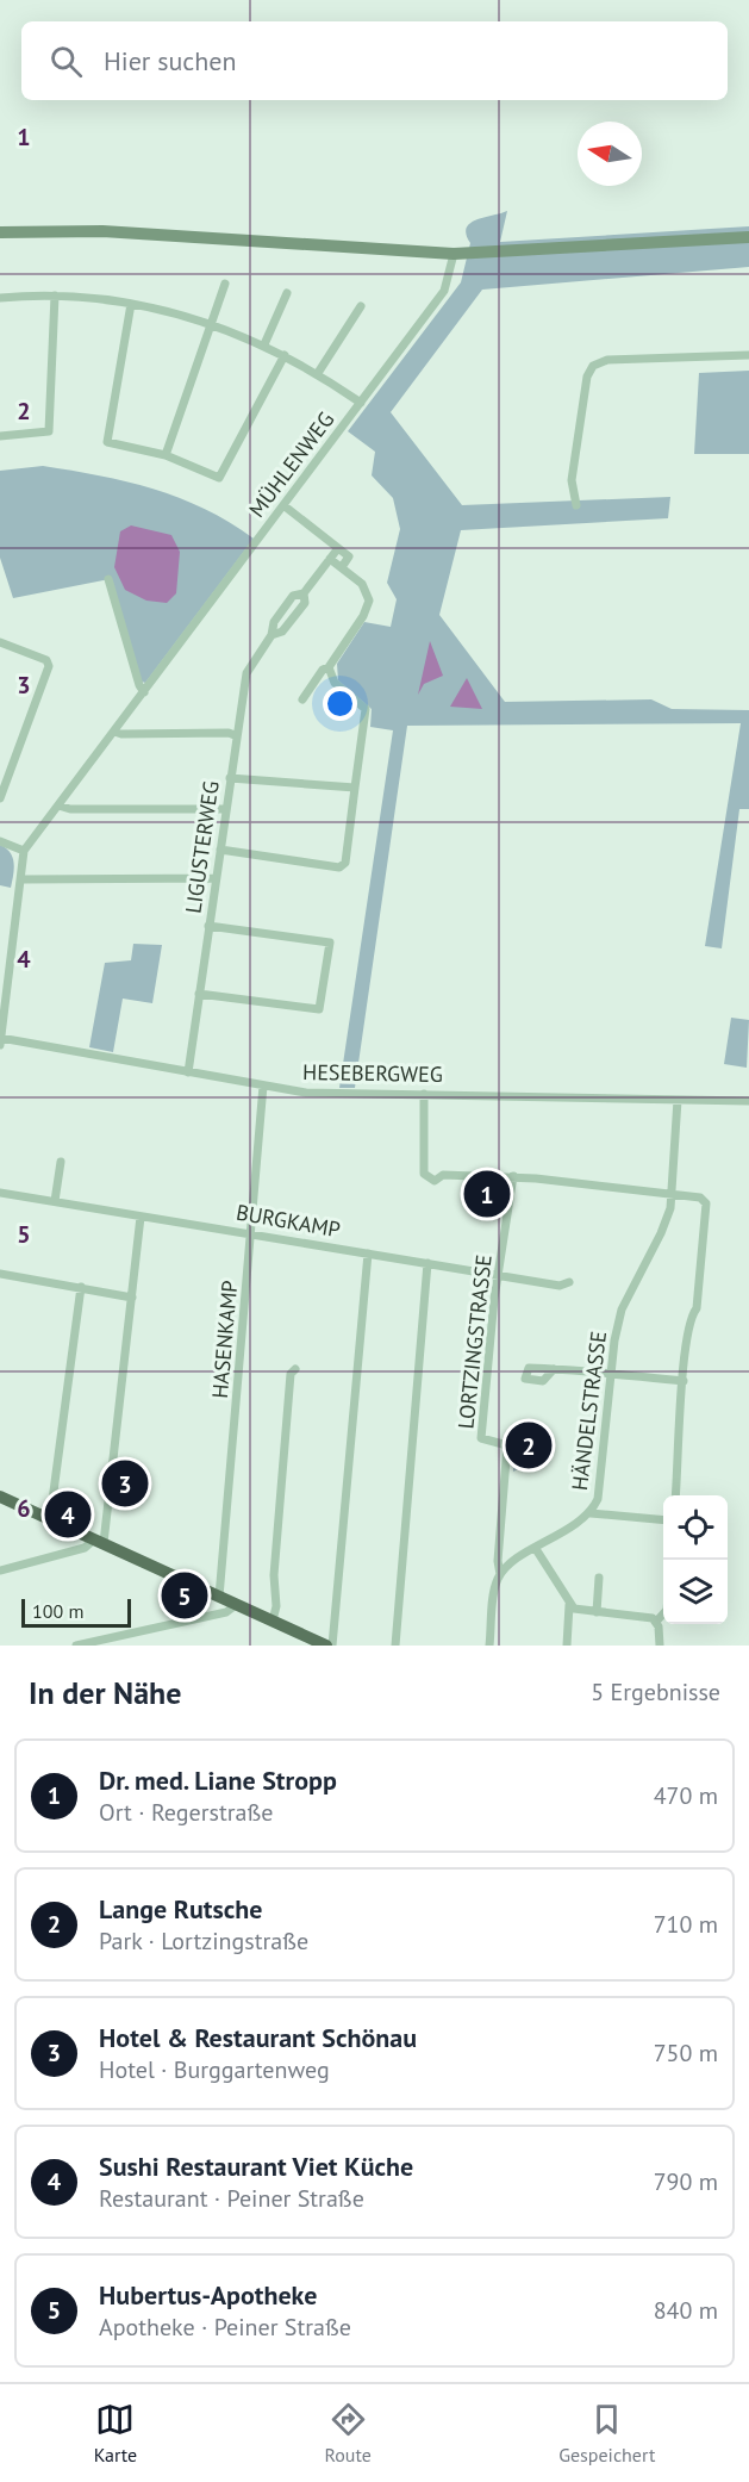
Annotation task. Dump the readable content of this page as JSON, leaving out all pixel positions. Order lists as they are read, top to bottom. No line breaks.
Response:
{"streets":{"street":["MÜHLENWEG","LIGUSTERWEG","HESEBERGWEG","BURGKAMP","HASENKAMP","LORTZINGSTRASSE","HÄNDELSTRASSE"]},"crossings":[["LIGUSTERWEG","HESEBERGWEG"],["HESEBERGWEG","HASENKAMP"],["HESEBERGWEG","HÄNDELSTRASSE"],["BURGKAMP","HASENKAMP"],["BURGKAMP","LORTZINGSTRASSE"],["LORTZINGSTRASSE","HÄNDELSTRASSE"]],"scale_bar":"100 m","north":"left","page":{"search":"Hier suchen","pins":["1","2","3","4","5"],"scale":"100 m","heading":["In der Nähe","5 Ergebnisse"],"list":[{"mark":"1","name":"Dr. med. Liane Stropp","note":"Ort · Regerstraße","value":"470 m"},{"mark":"2","name":"Lange Rutsche","note":"Park · Lortzingstraße","value":"710 m"},{"mark":"3","name":"Hotel & Restaurant Schönau","note":"Hotel · Burggartenweg","value":"750 m"},{"mark":"4","name":"Sushi Restaurant Viet Küche","note":"Restaurant · Peiner Straße","value":"790 m"},{"mark":"5","name":"Hubertus-Apotheke","note":"Apotheke · Peiner Straße","value":"840 m"}],"nav":["Karte","Route","Gespeichert"]},"grid":{"rows":["1","2","3","4","5","6"]}}
